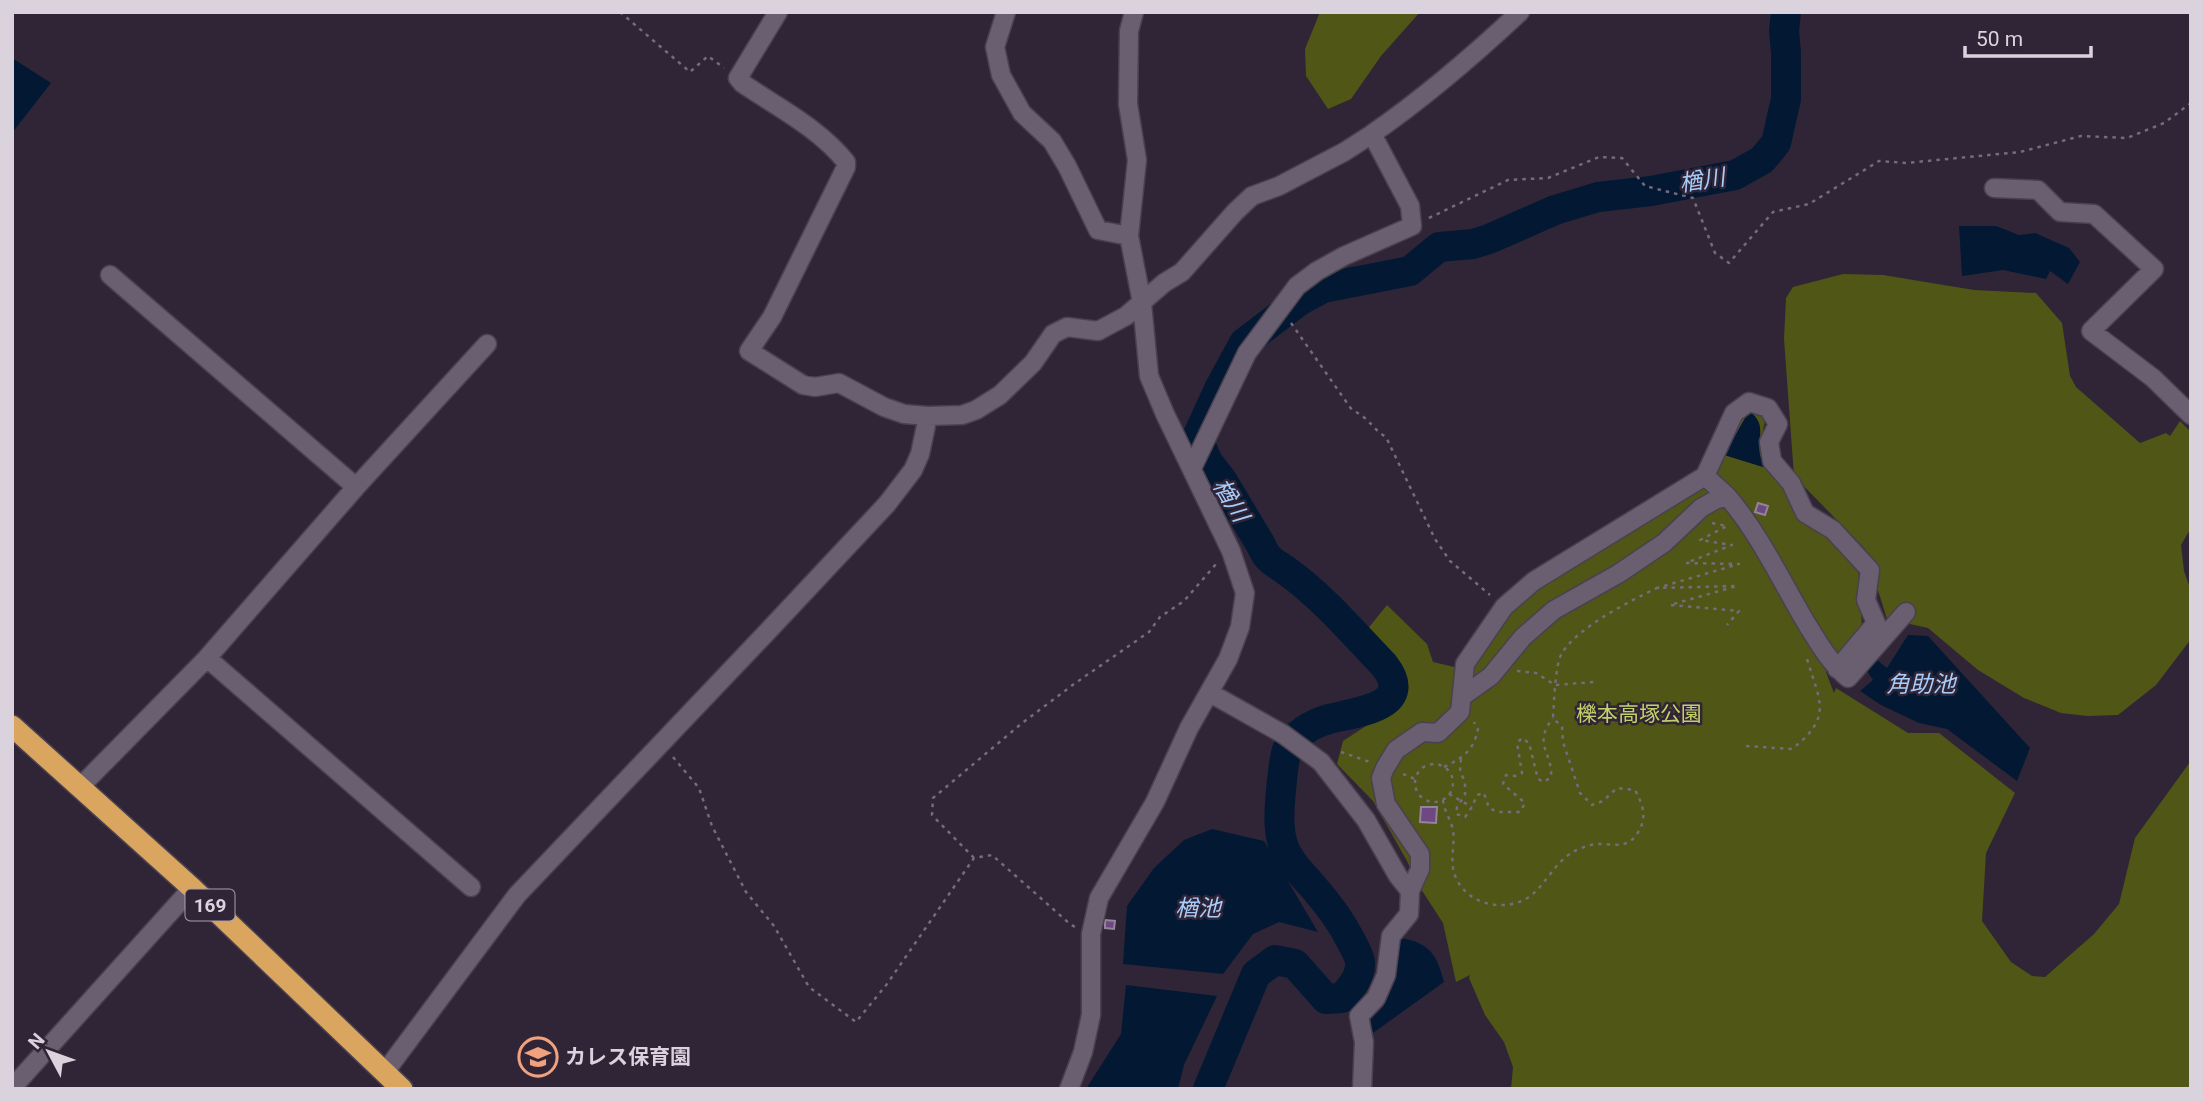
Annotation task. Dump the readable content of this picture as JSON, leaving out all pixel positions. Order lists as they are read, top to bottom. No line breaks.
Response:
{"streets":{"highway":["169"]},"water":["楢川","角助池","楢池"],"parks":["櫟本高塚公園"],"places":{"school or university":["カレス保育園"]},"scale_bar":"50 m","north":"top left"}
